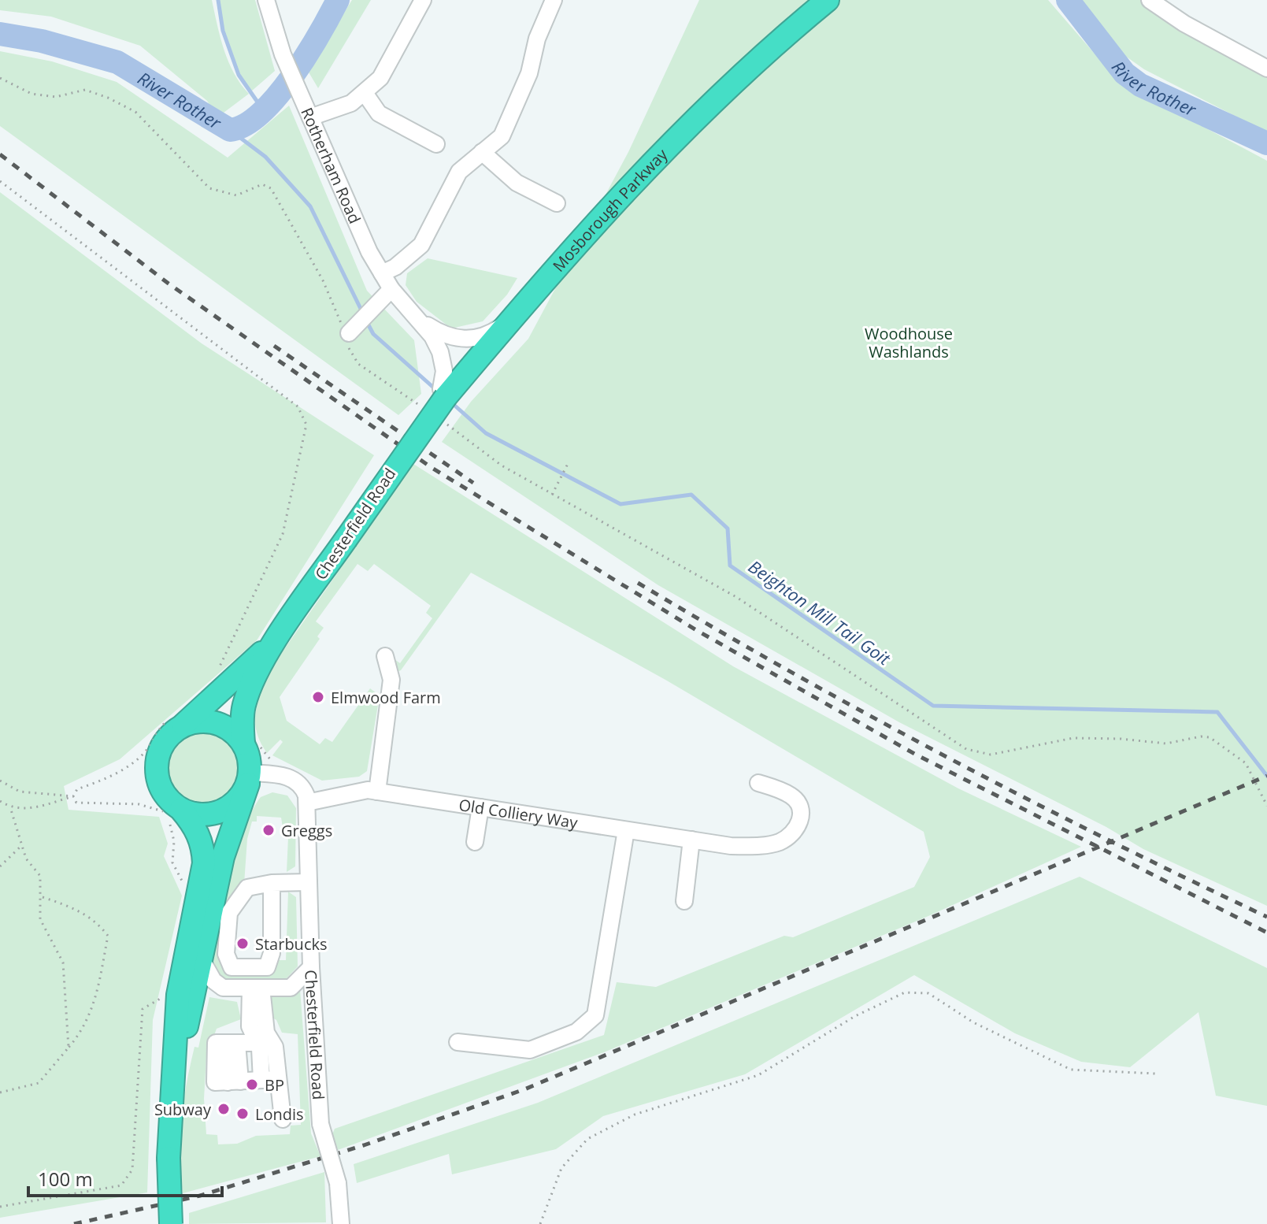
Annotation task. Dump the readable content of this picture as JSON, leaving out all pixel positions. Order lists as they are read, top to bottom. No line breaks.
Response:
{"streets":{"highway":["Mosborough Parkway","Chesterfield Road"],"street":["Rotherham Road","Old Colliery Way"]},"crossings":[["Mosborough Parkway","Chesterfield Road"],["Chesterfield Road","Old Colliery Way"]],"water":["River Rother","Beighton Mill Tail Goit"],"parks":["Woodhouse Washlands"],"places":["Elmwood Farm","Greggs","Starbucks","BP","Subway","Londis"],"scale_bar":"100 m"}
